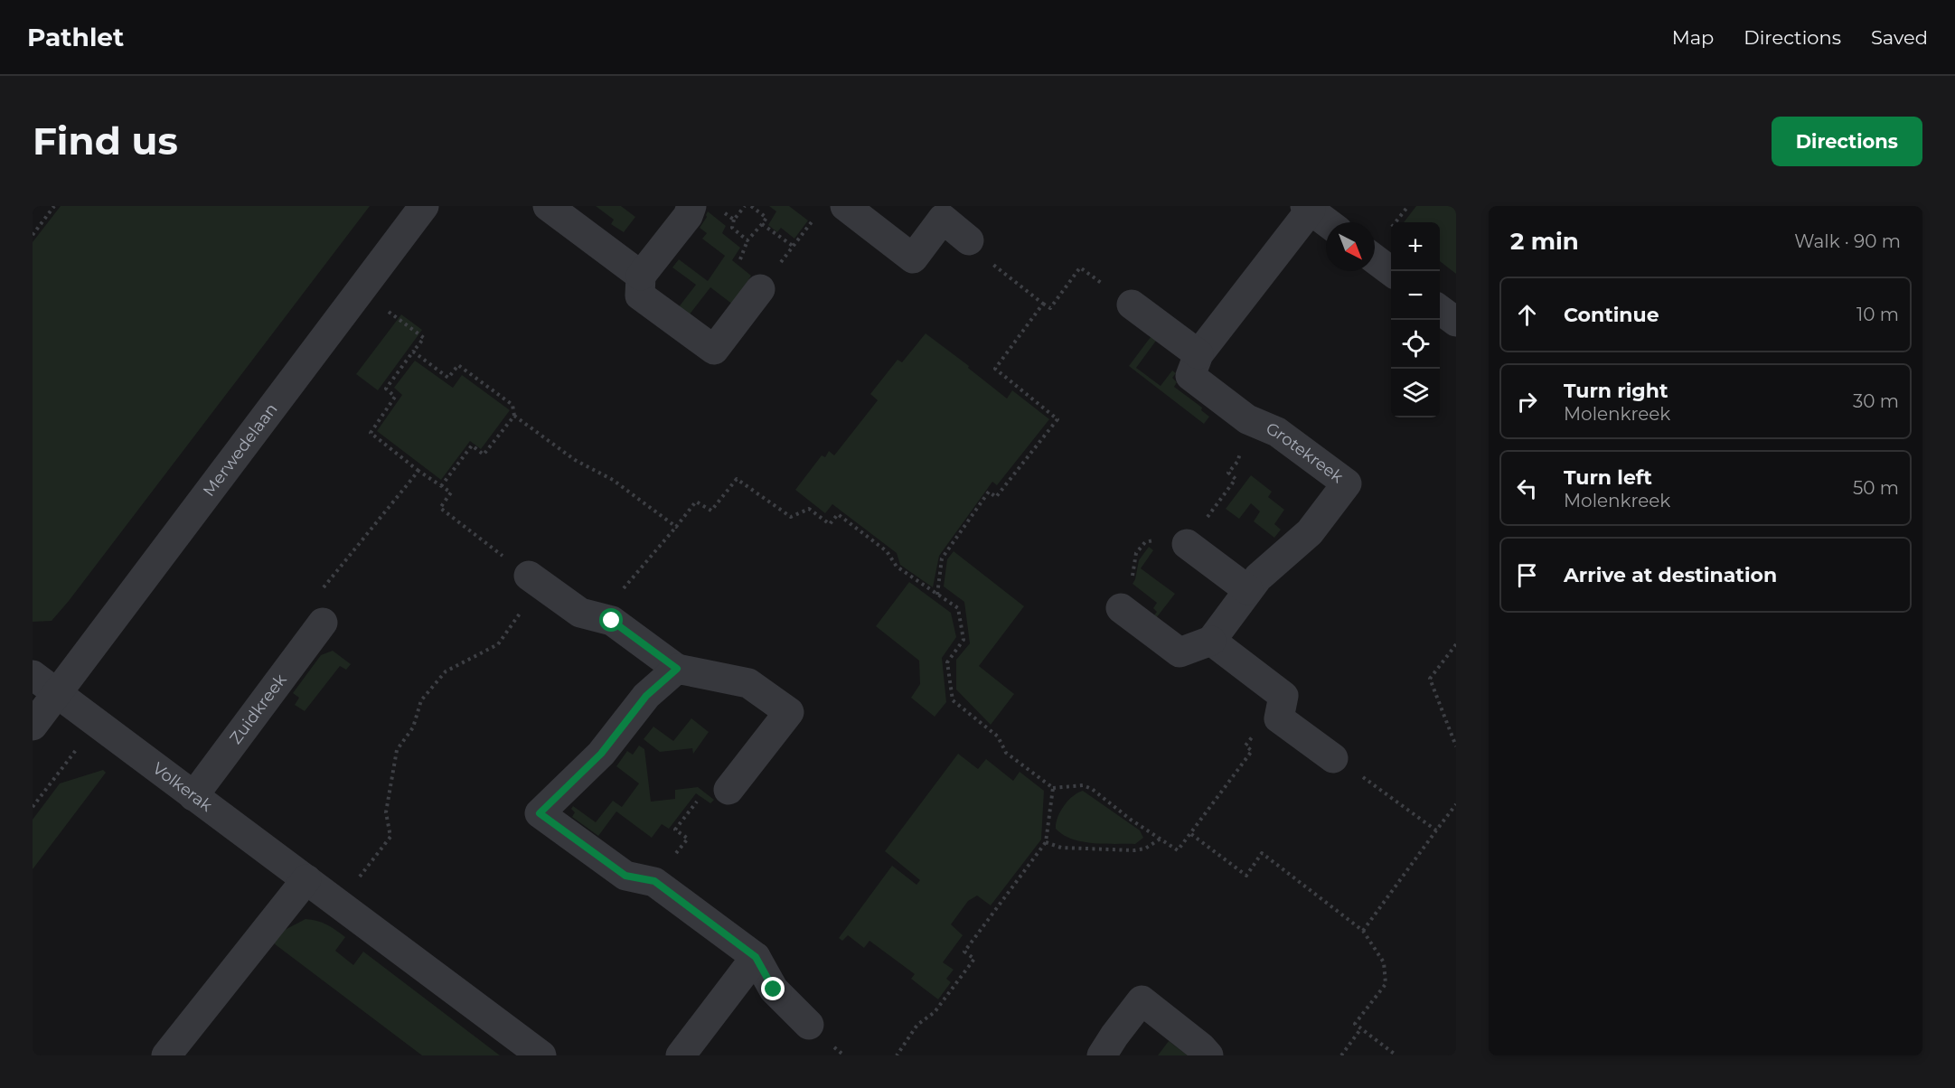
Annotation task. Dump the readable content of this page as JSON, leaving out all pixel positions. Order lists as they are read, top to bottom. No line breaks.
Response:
{"streets":{"street":["Merwedelaan","Grotekreek","Zuidkreek","Volkerak"]},"crossings":[["Merwedelaan","Volkerak"],["Zuidkreek","Volkerak"]],"north":"bottom right","page":{"header":"Pathlet","nav":["Map","Directions","Saved"],"buttons":"Directions","title":"Find us","heading":["2 min","Walk · 90 m"],"map_buttons":["+","−"],"list":[["Continue","10 m"],["Turn right","Molenkreek","30 m"],["Turn left","Molenkreek","50 m"],"Arrive at destination"]}}
